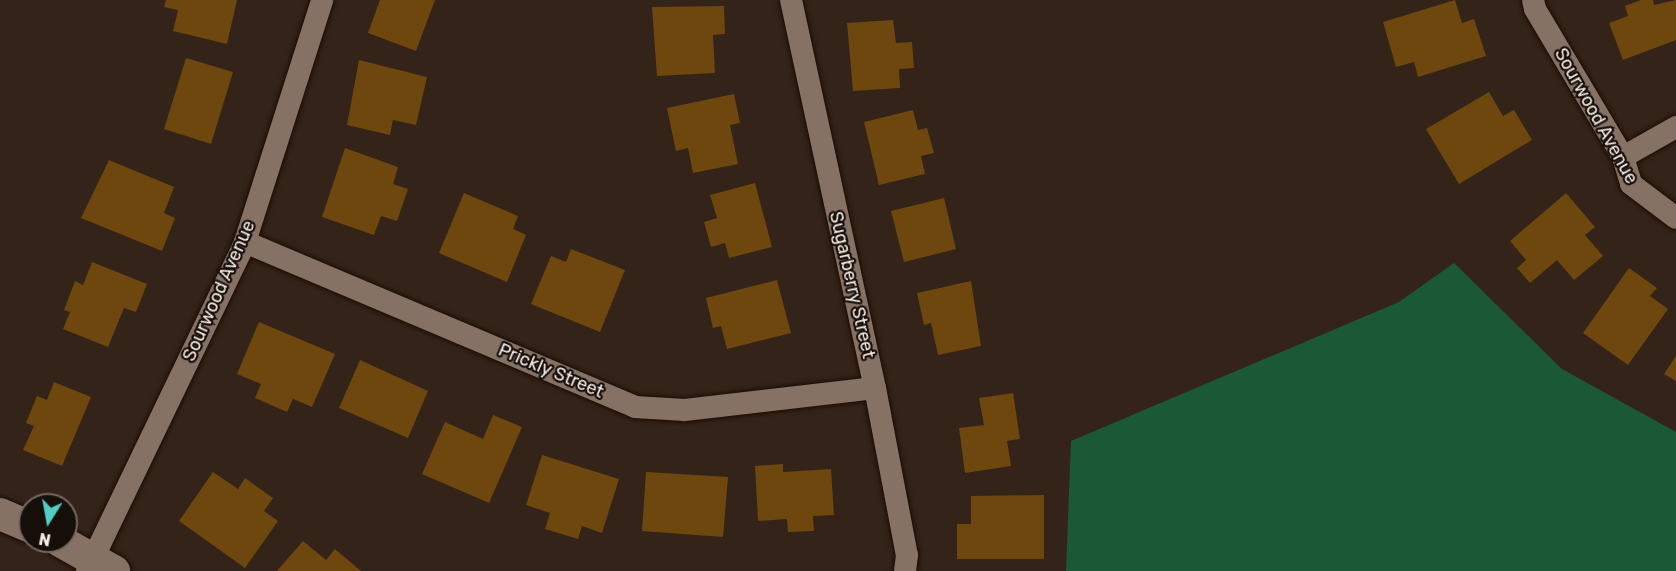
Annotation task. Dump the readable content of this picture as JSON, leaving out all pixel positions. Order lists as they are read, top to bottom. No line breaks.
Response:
{"streets":{"street":["Sourwood Avenue","Sugarberry Street","Prickly Street"]},"crossings":[["Sourwood Avenue","Prickly Street"],["Sugarberry Street","Prickly Street"]],"north":"bottom"}
